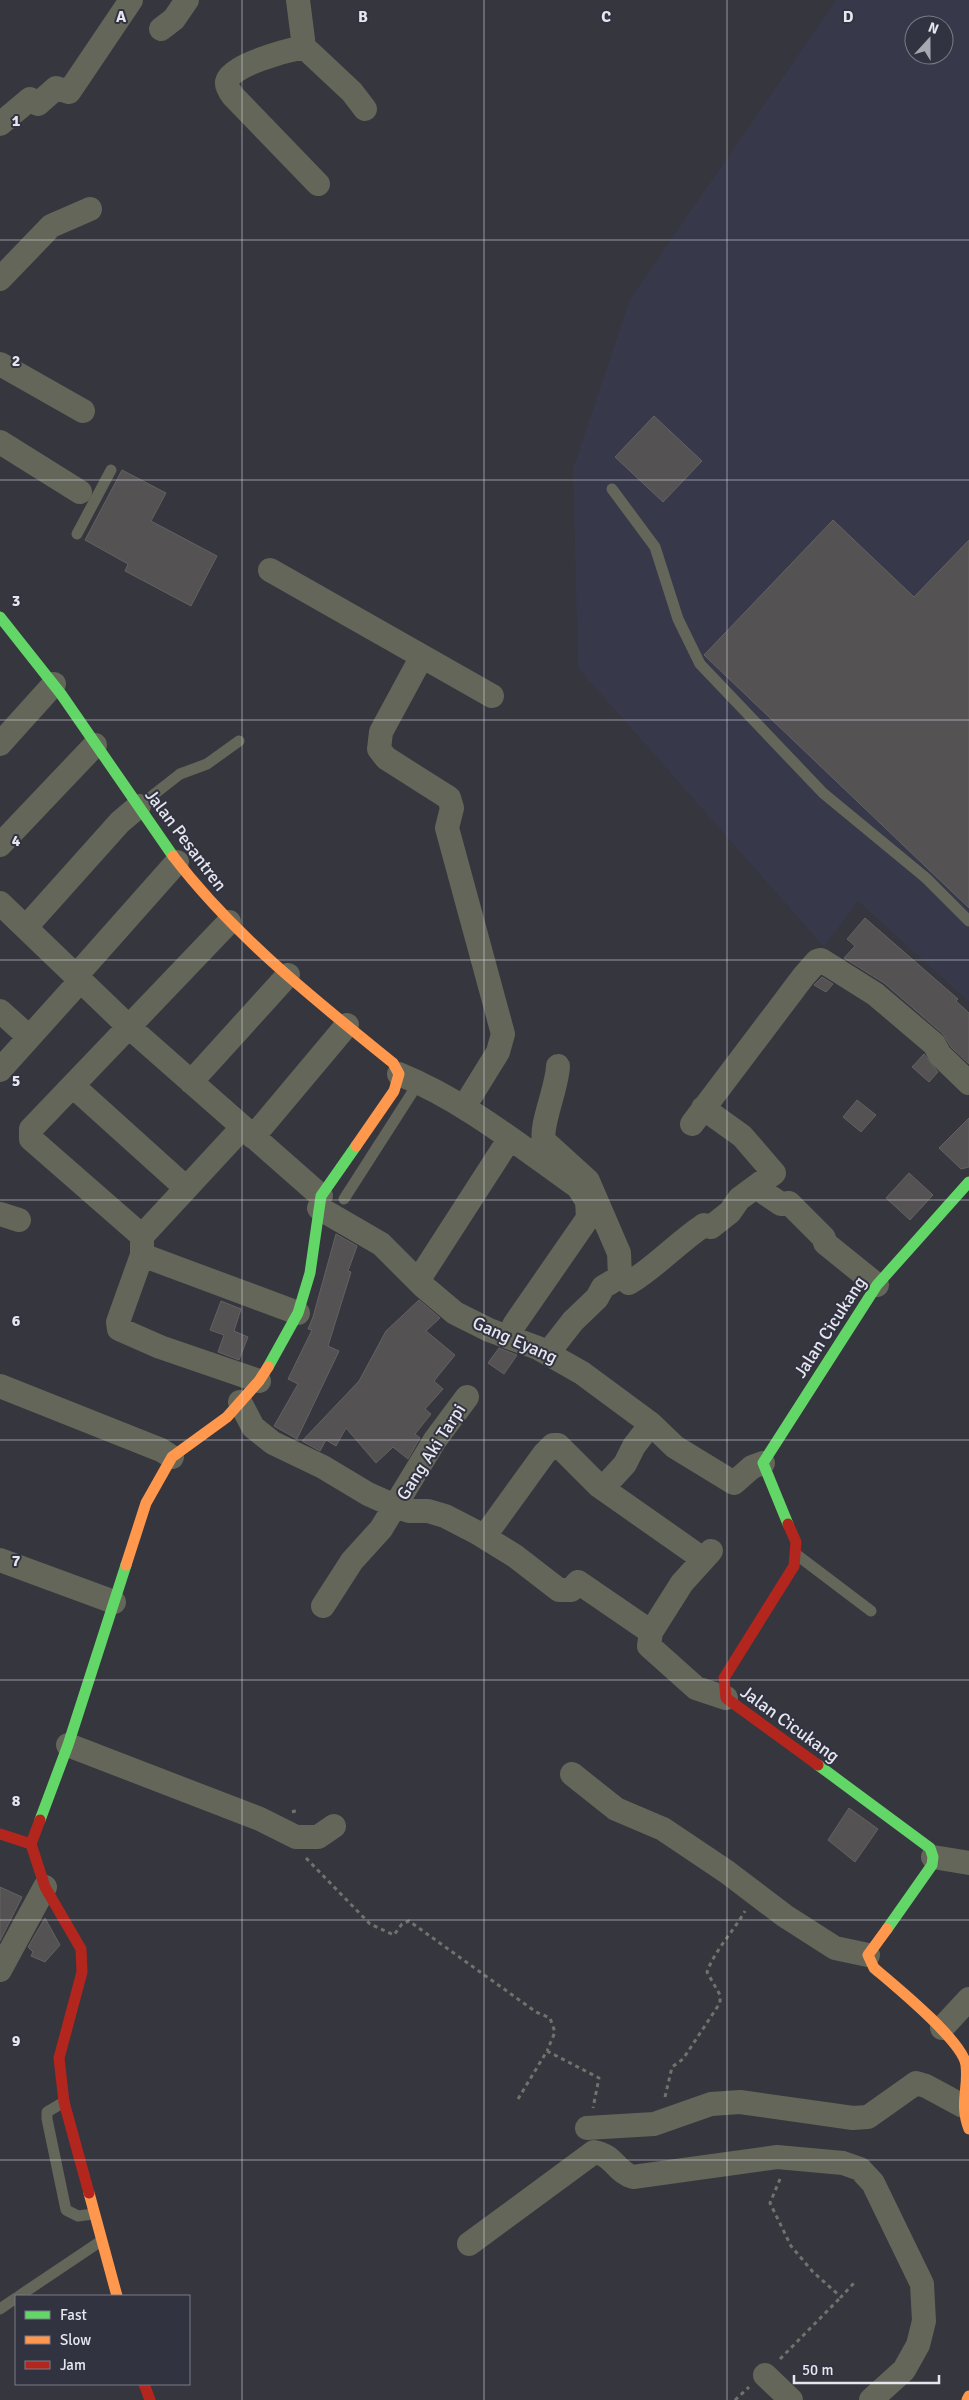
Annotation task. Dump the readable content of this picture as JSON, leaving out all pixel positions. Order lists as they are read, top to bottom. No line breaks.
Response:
{"streets":{"street":["Jalan Pesantren","Jalan Cicukang","Gang Eyang","Gang Aki Tarpi"]},"crossings":[["Jalan Cicukang","Gang Eyang"]],"legend":["Fast","Slow","Jam"],"scale_bar":"50 m","north":"top","grid":{"columns":["A","B","C","D"],"rows":["1","2","3","4","5","6","7","8","9"]}}
